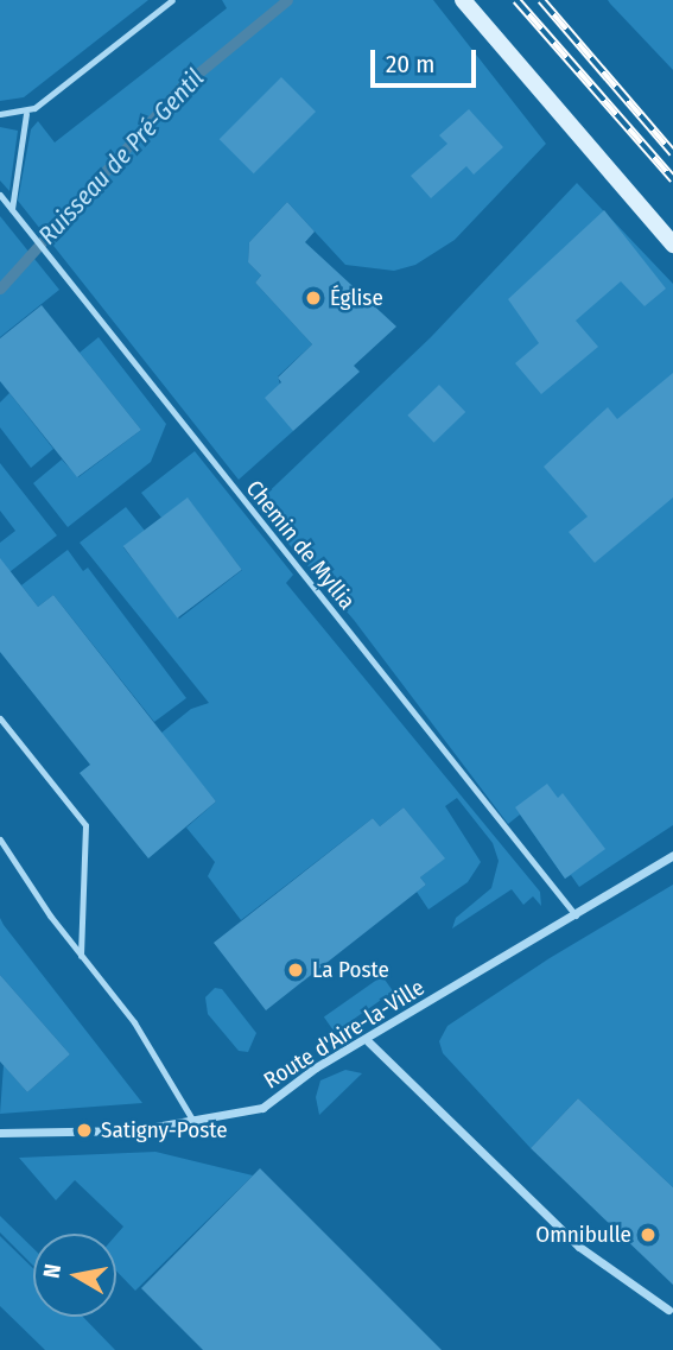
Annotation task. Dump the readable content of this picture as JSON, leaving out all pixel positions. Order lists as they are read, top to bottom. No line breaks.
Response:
{"streets":{"street":["Route d'Aire-la-Ville"],"lane":["Chemin de Myllia"]},"crossings":[["Chemin de Myllia","Route d'Aire-la-Ville"]],"water":["Ruisseau de Pré-Gentil"],"places":["Église","La Poste","Satigny-Poste","Omnibulle"],"scale_bar":"20 m","north":"left"}
